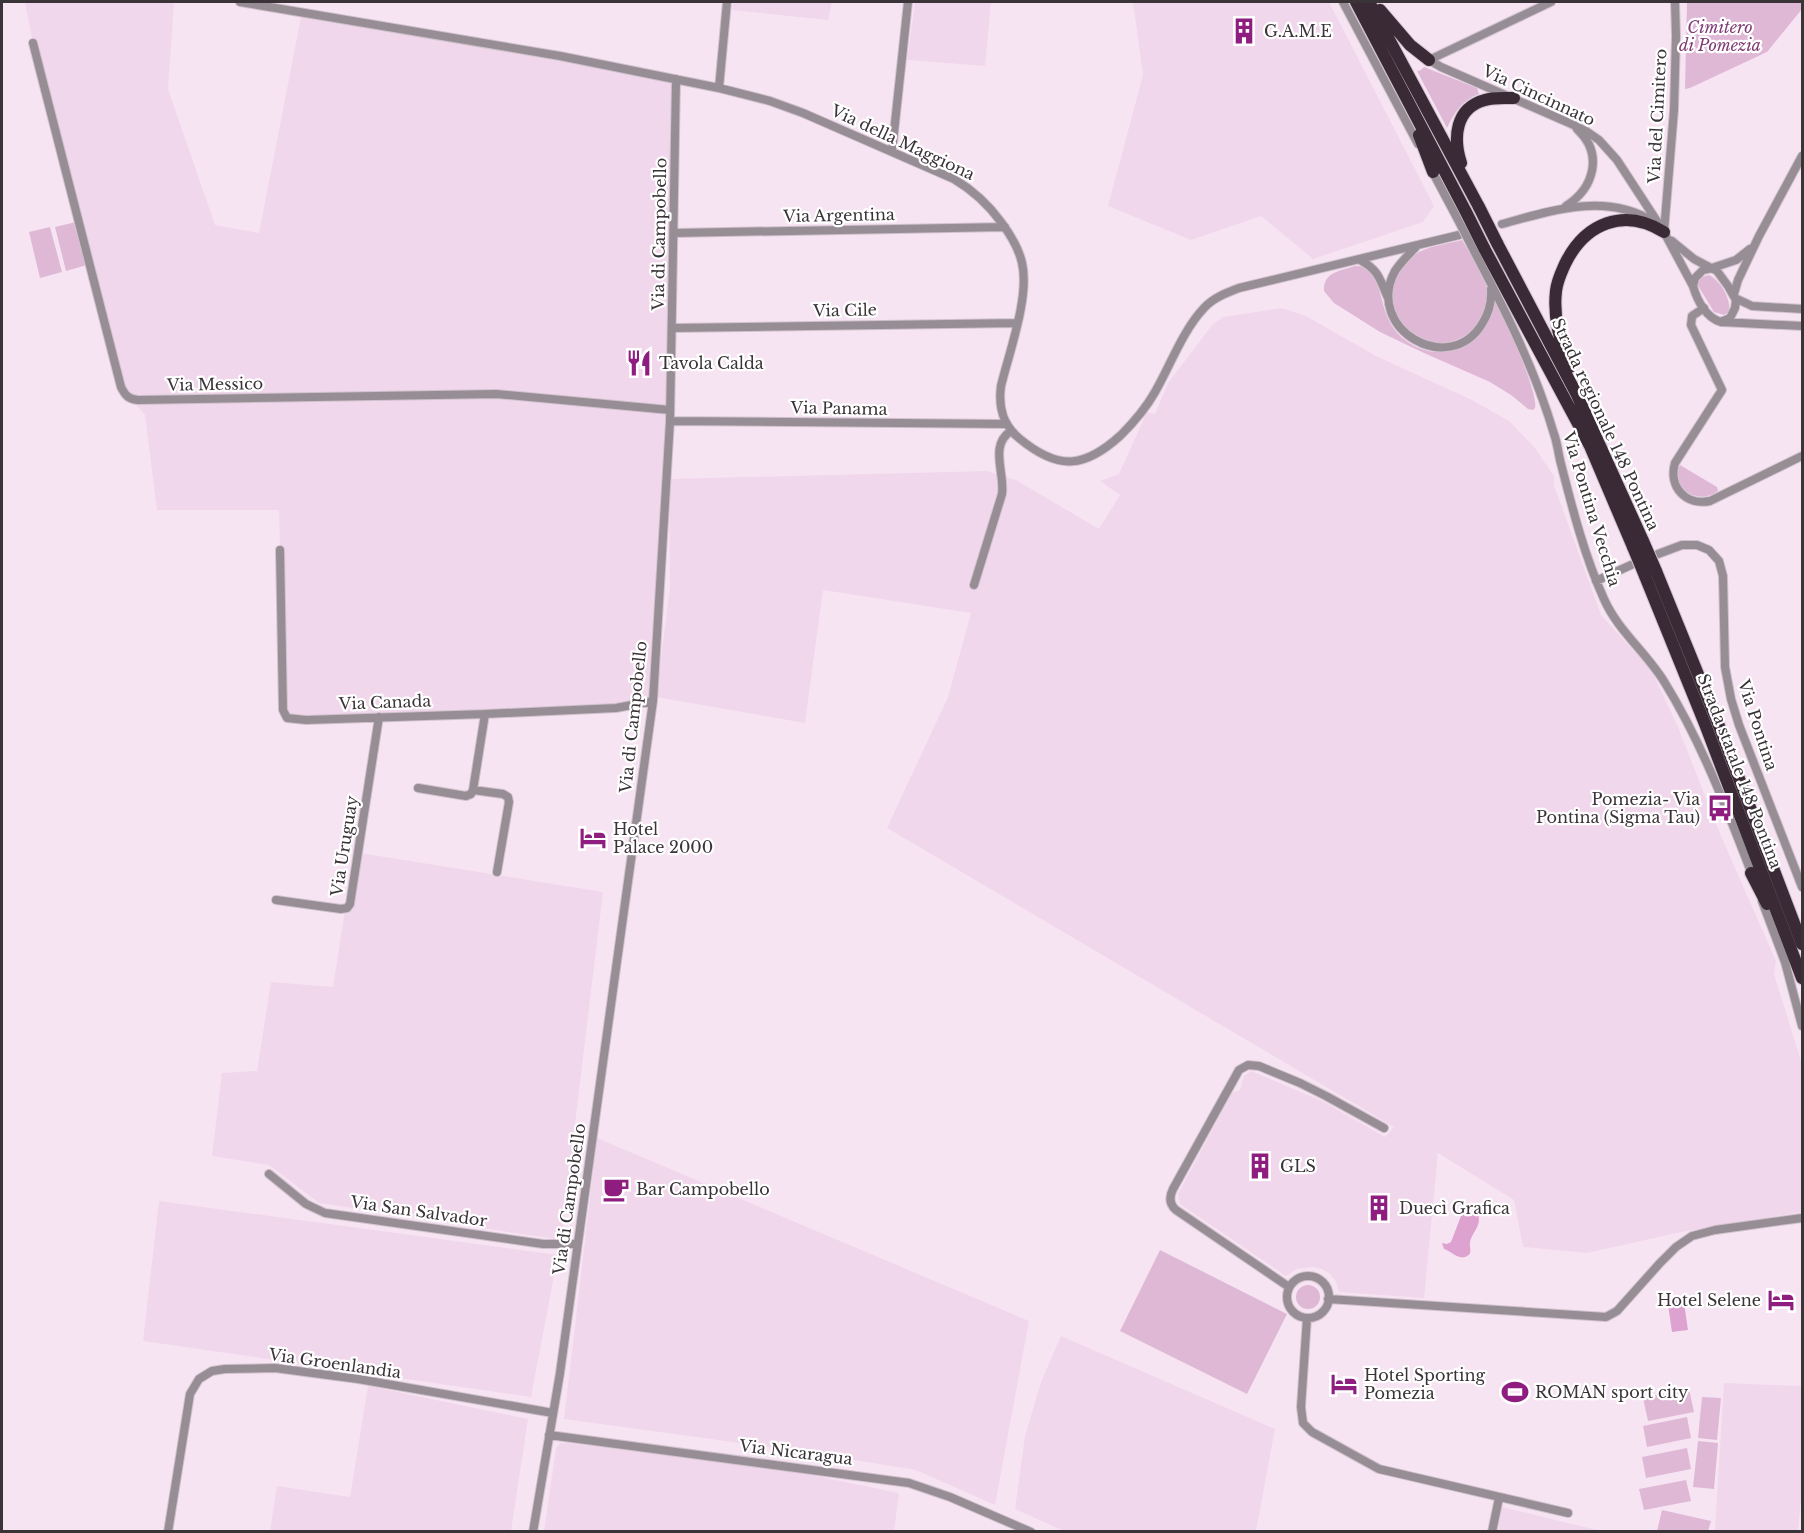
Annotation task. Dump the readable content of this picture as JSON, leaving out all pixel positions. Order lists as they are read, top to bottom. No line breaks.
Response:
{"streets":{"highway":["Strada regionale 148 Pontina","Strada statale 148 Pontina"],"street":["Via Cincinnato","Via del Cimitero","Via della Maggiona","Via Argentina","Via di Campobello","Via Cile","Via Messico","Via Panama","Via Pontina Vecchia","Via Canada","Via Pontina","Via Uruguay","Via San Salvador","Via Groenlandia","Via Nicaragua"]},"crossings":[["Via Cincinnato","Via del Cimitero"],["Via della Maggiona","Via Argentina"],["Via della Maggiona","Via di Campobello"],["Via della Maggiona","Via Cile"],["Via della Maggiona","Via Panama"],["Via Argentina","Via di Campobello"],["Via di Campobello","Via Cile"],["Via di Campobello","Via Messico"],["Via di Campobello","Via Panama"],["Via di Campobello","Via Canada"],["Via di Campobello","Via San Salvador"],["Via di Campobello","Via Groenlandia"],["Via di Campobello","Via Nicaragua"],["Strada regionale 148 Pontina","Via Pontina Vecchia"],["Strada regionale 148 Pontina","Strada statale 148 Pontina"],["Via Canada","Via Uruguay"]],"parks":["Cimitero di Pomezia"],"places":{"building":["G.A.M.E","GLS","Duecì Grafica"],"restaurant":["Tavola Calda"],"bus stop":["Pomezia- Via Pontina (Sigma Tau)"],"hotel":["Hotel Palace 2000","Hotel Selene","Hotel Sporting Pomezia"],"cafe":["Bar Campobello"],"sports":["ROMAN sport city"]}}
